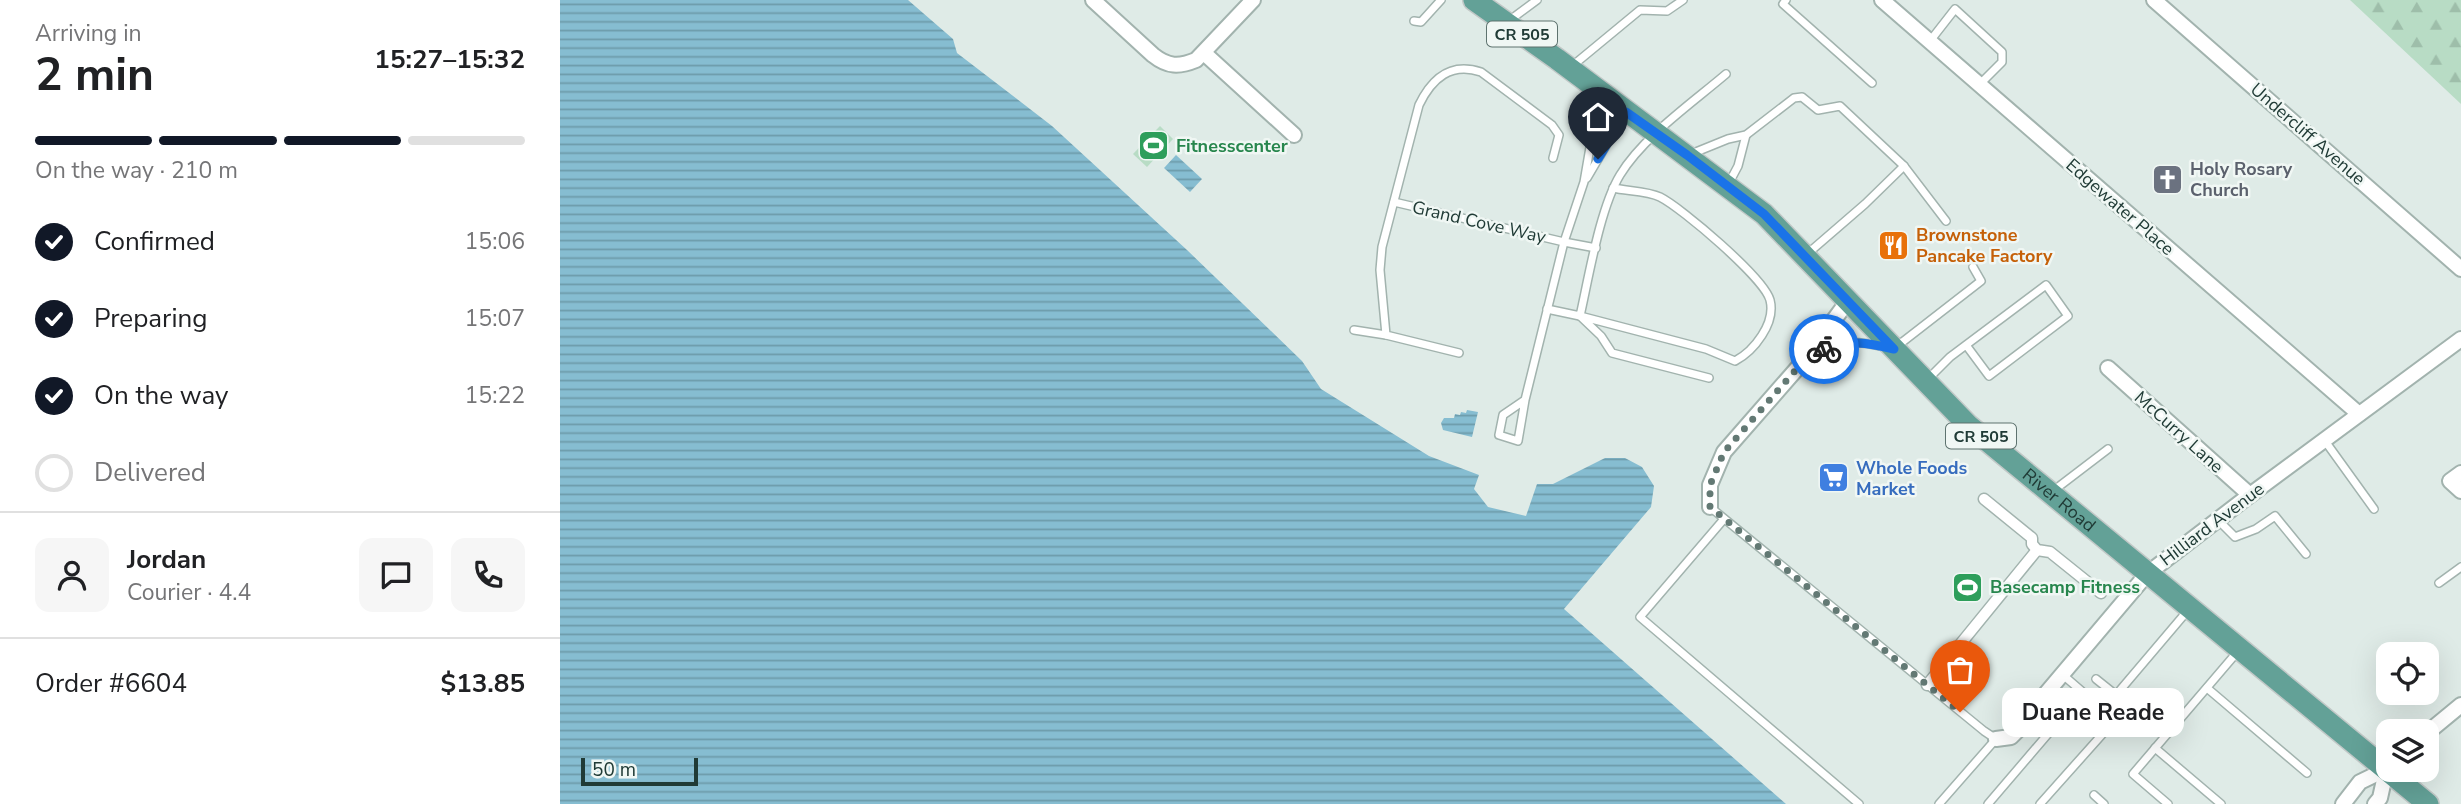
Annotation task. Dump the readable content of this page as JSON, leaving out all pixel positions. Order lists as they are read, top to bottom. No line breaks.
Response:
{"streets":{"main road":["CR 505","River Road"],"street":["Undercliff Avenue","Edgewater Place","McCurry Lane","Hilliard Avenue"],"lane":["Grand Cove Way"]},"crossings":[["Edgewater Place","Hilliard Avenue"],["Grand Cove Way","River Road"],["McCurry Lane","Hilliard Avenue"],["River Road","Hilliard Avenue"]],"places":{"sports":["Fitnesscenter","Basecamp Fitness"],"church":["Holy Rosary Church"],"restaurant":["Brownstone Pancake Factory"],"supermarket":["Whole Foods Market"],"other":["Duane Reade"]},"scale_bar":"50 m","page":{"heading":["2 min","Arriving in","15:27–15:32"],"panel":["Jordan","Courier · 4.4","Order #6604","$13.85"],"bar":"On the way · 210 m","list":[["Confirmed","15:06"],["Preparing","15:07"],["On the way","15:22"],"Delivered"],"bubble":"Duane Reade","scale":"50 m"}}
